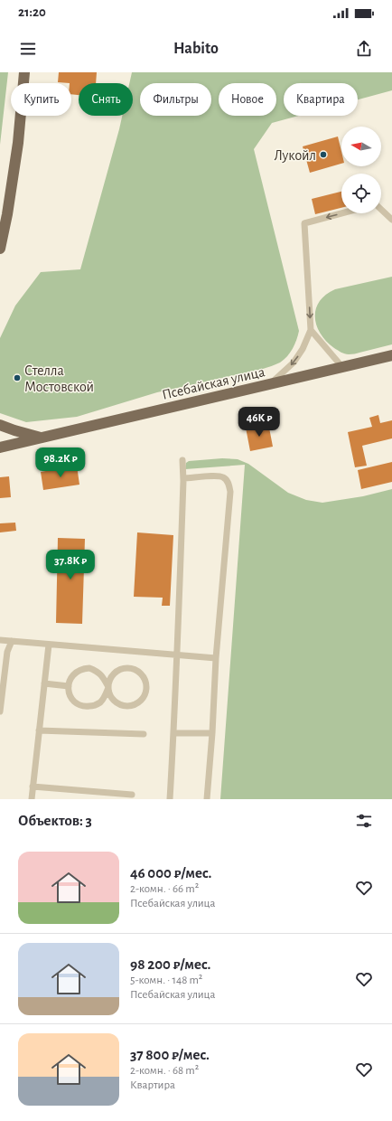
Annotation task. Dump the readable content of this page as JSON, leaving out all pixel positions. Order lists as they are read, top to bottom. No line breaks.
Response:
{"streets":{"main road":["Псебайская улица"]},"places":["Лукойл","Стелла Мостовской"],"north":"left","page":{"status":"21:20","header":"Habito","chip":["Купить","Снять","Фильтры","Новое","Квартира"],"price":["46K ₽","98.2K ₽","37.8K ₽"],"heading":"Объектов: 3","list":[{"name":"46 000 ₽/мес.","note":"2-комн. · 66 m² · Псебайская улица"},{"name":"98 200 ₽/мес.","note":"5-комн. · 148 m² · Псебайская улица"},{"name":"37 800 ₽/мес.","note":"2-комн. · 68 m² · Квартира"}]}}
